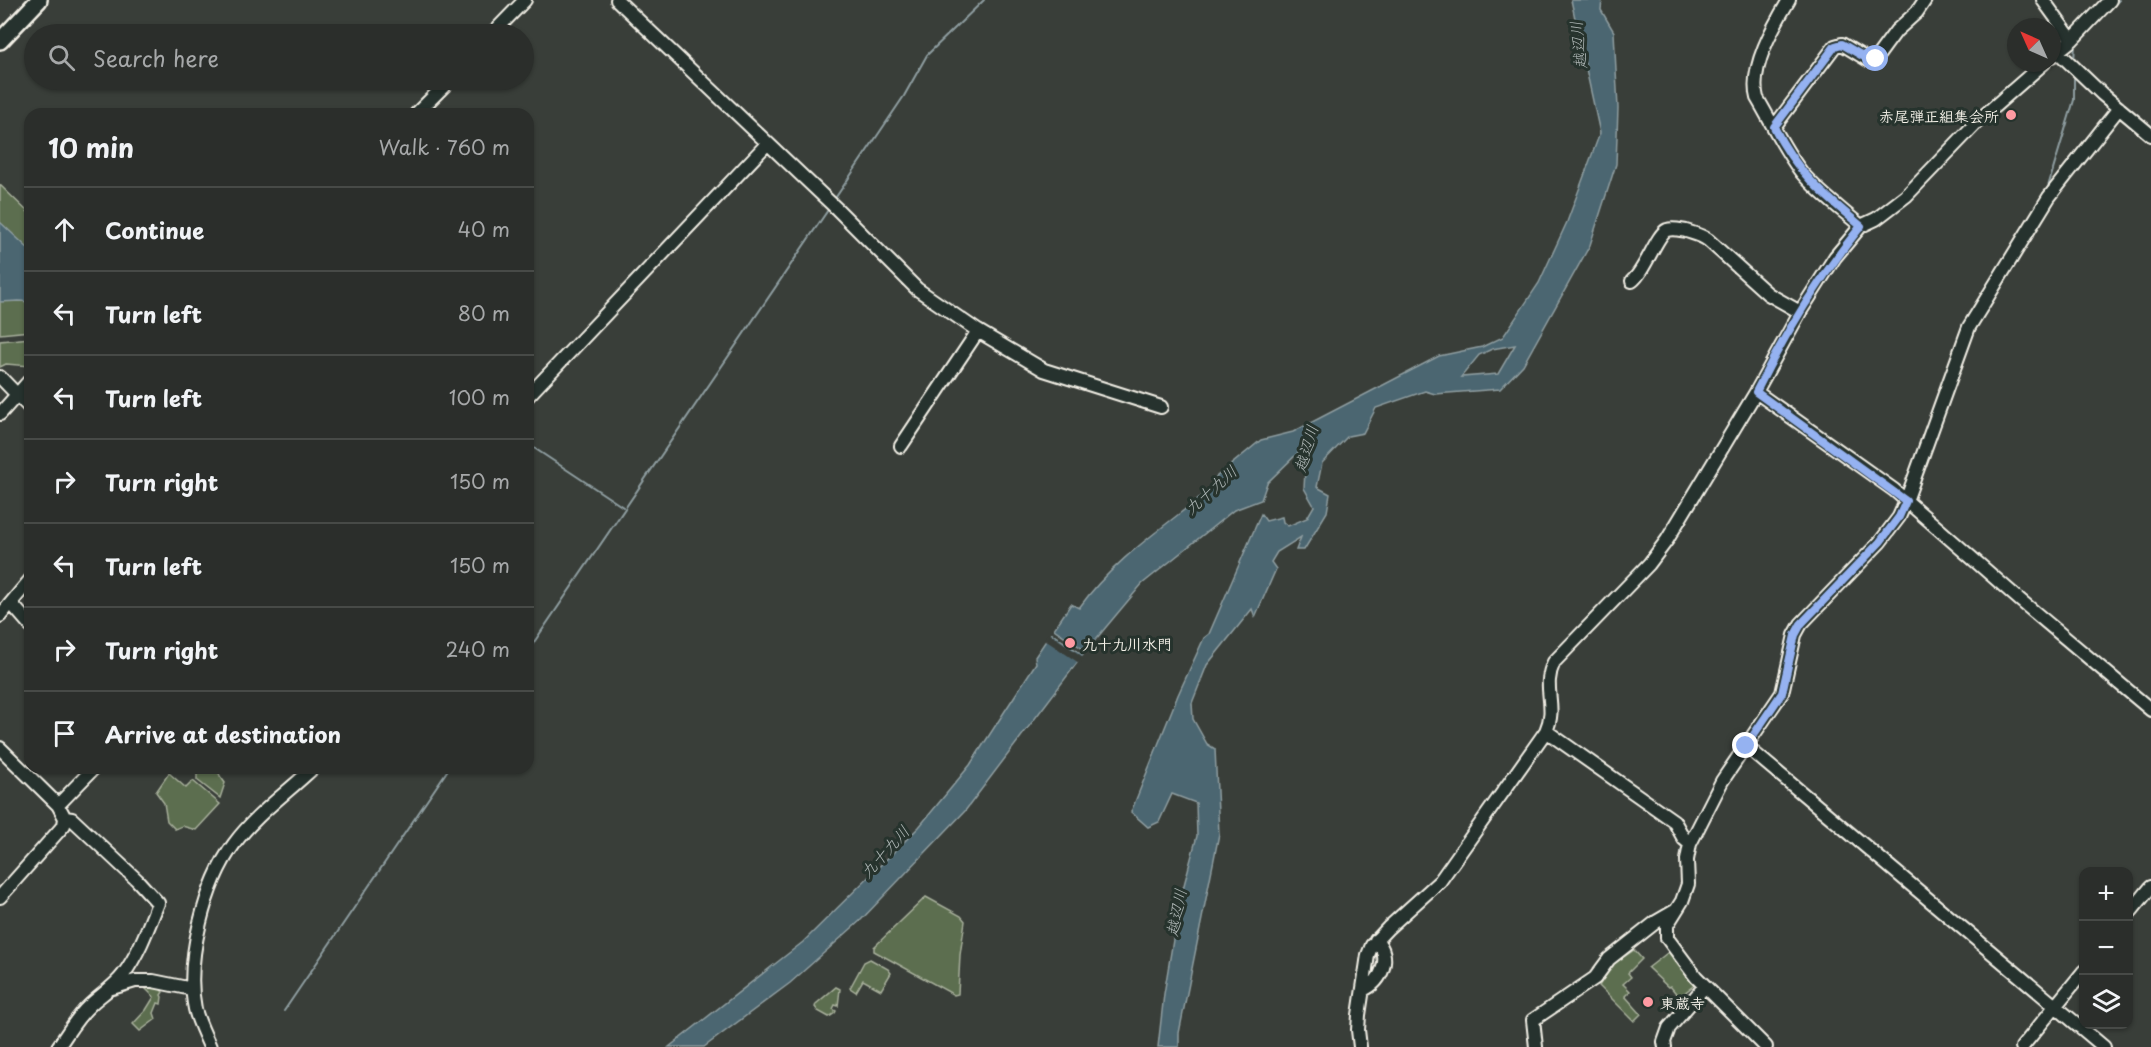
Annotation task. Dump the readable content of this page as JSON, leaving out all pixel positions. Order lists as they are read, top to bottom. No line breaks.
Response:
{"water":["越辺川","九十九川"],"places":["赤尾弾正組集会所","九十九川水門","東蔵寺"],"north":"top left","page":{"search":"Search here","heading":["10 min","Walk · 760 m"],"list":[["Continue","40 m"],["Turn left","80 m"],["Turn left","100 m"],["Turn right","150 m"],["Turn left","150 m"],["Turn right","240 m"],"Arrive at destination"],"map_buttons":["+","−"]}}
